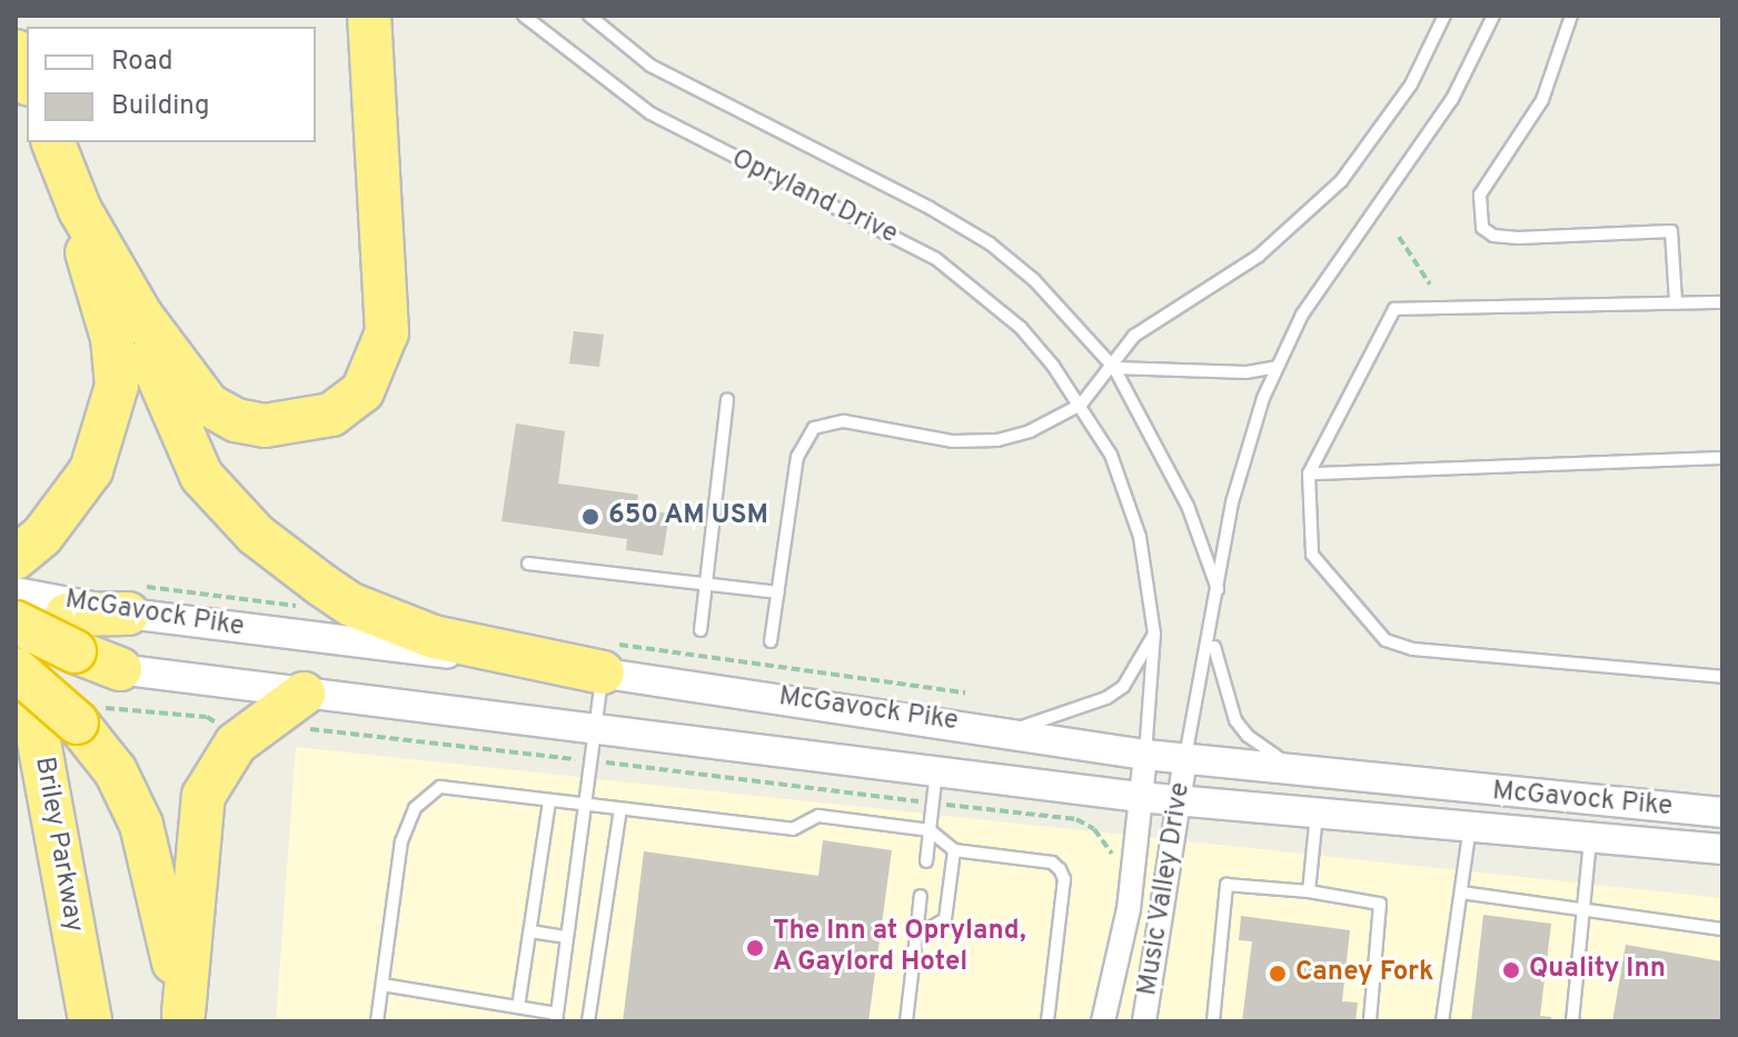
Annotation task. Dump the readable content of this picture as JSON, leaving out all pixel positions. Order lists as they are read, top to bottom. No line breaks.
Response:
{"streets":{"highway":["Briley Parkway"],"street":["McGavock Pike","Music Valley Drive"],"lane":["Opryland Drive"]},"crossings":[["Opryland Drive","McGavock Pike"],["Opryland Drive","Music Valley Drive"],["McGavock Pike","Music Valley Drive"]],"places":["650 AM USM","The Inn at Opryland, A Gaylord Hotel","Quality Inn","Caney Fork"],"legend":["Road","Building"]}
